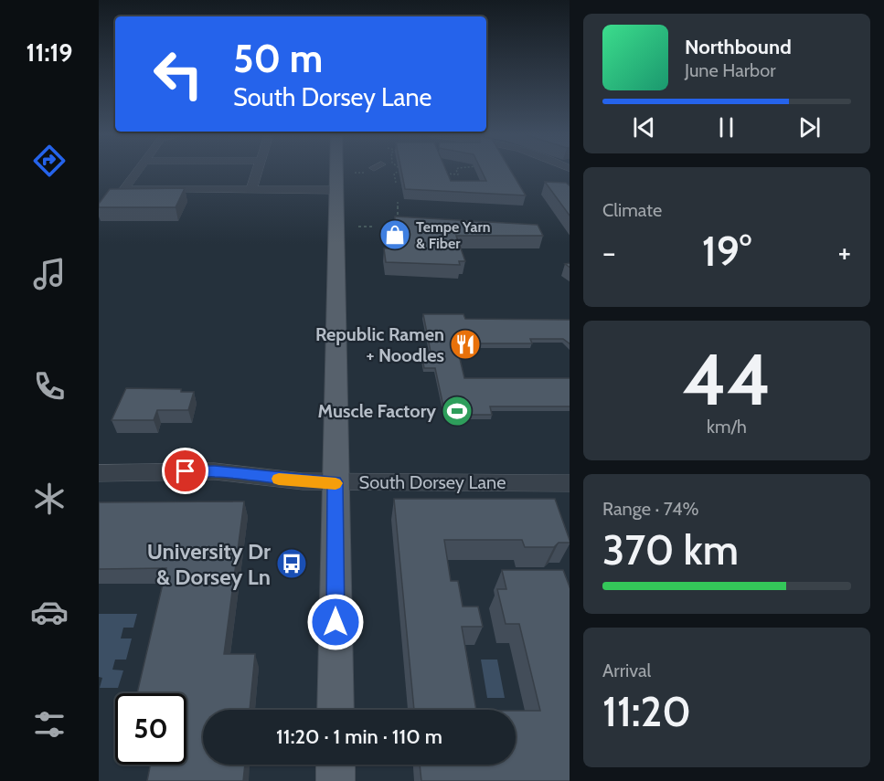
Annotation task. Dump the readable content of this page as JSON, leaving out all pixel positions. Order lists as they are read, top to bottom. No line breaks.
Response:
{"streets":{"street":["South Dorsey Lane"]},"places":{"shop":["Tempe Yarn & Fiber"],"restaurant":["Republic Ramen + Noodles"],"sports":["Muscle Factory"],"bus stop":["University Dr & Dorsey Ln"]},"page":{"tabs":"11:19","turn":["50 m","South Dorsey Lane"],"song":["Northbound","June Harbor"],"tile":["Climate",["44","km/h"],["Range · 74%","370 km"],["Arrival","11:20"]],"heat":["−","19°","+"],"limit":"50","trip":"11:20 · 1 min · 110 m"}}
